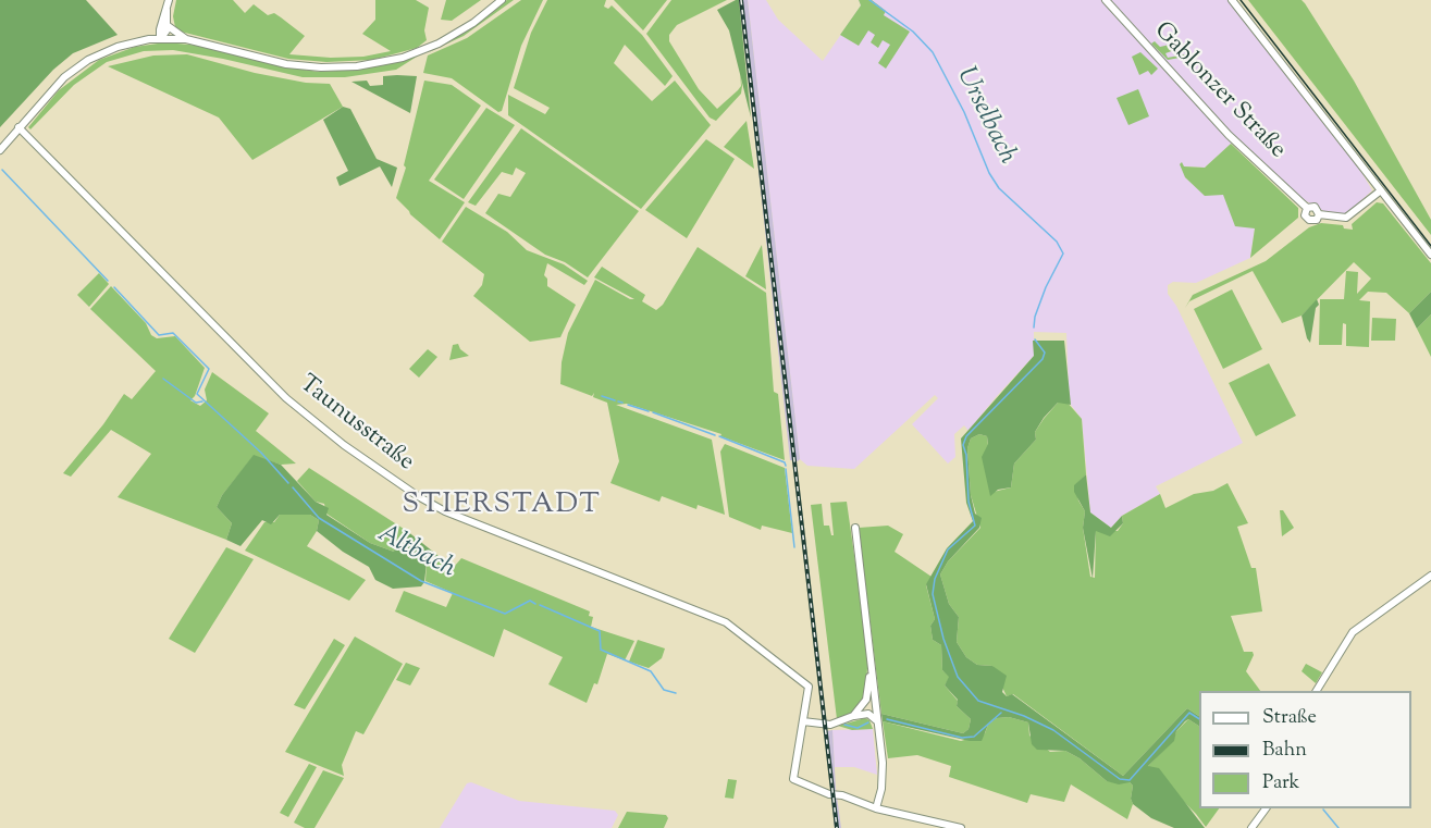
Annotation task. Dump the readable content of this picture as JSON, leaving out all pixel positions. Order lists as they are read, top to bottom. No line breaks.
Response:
{"streets":{"street":["Gablonzer Straße","Taunusstraße"]},"districts":["STIERSTADT"],"water":["Urselbach","Altbach"],"legend":["Straße","Bahn","Park"]}
